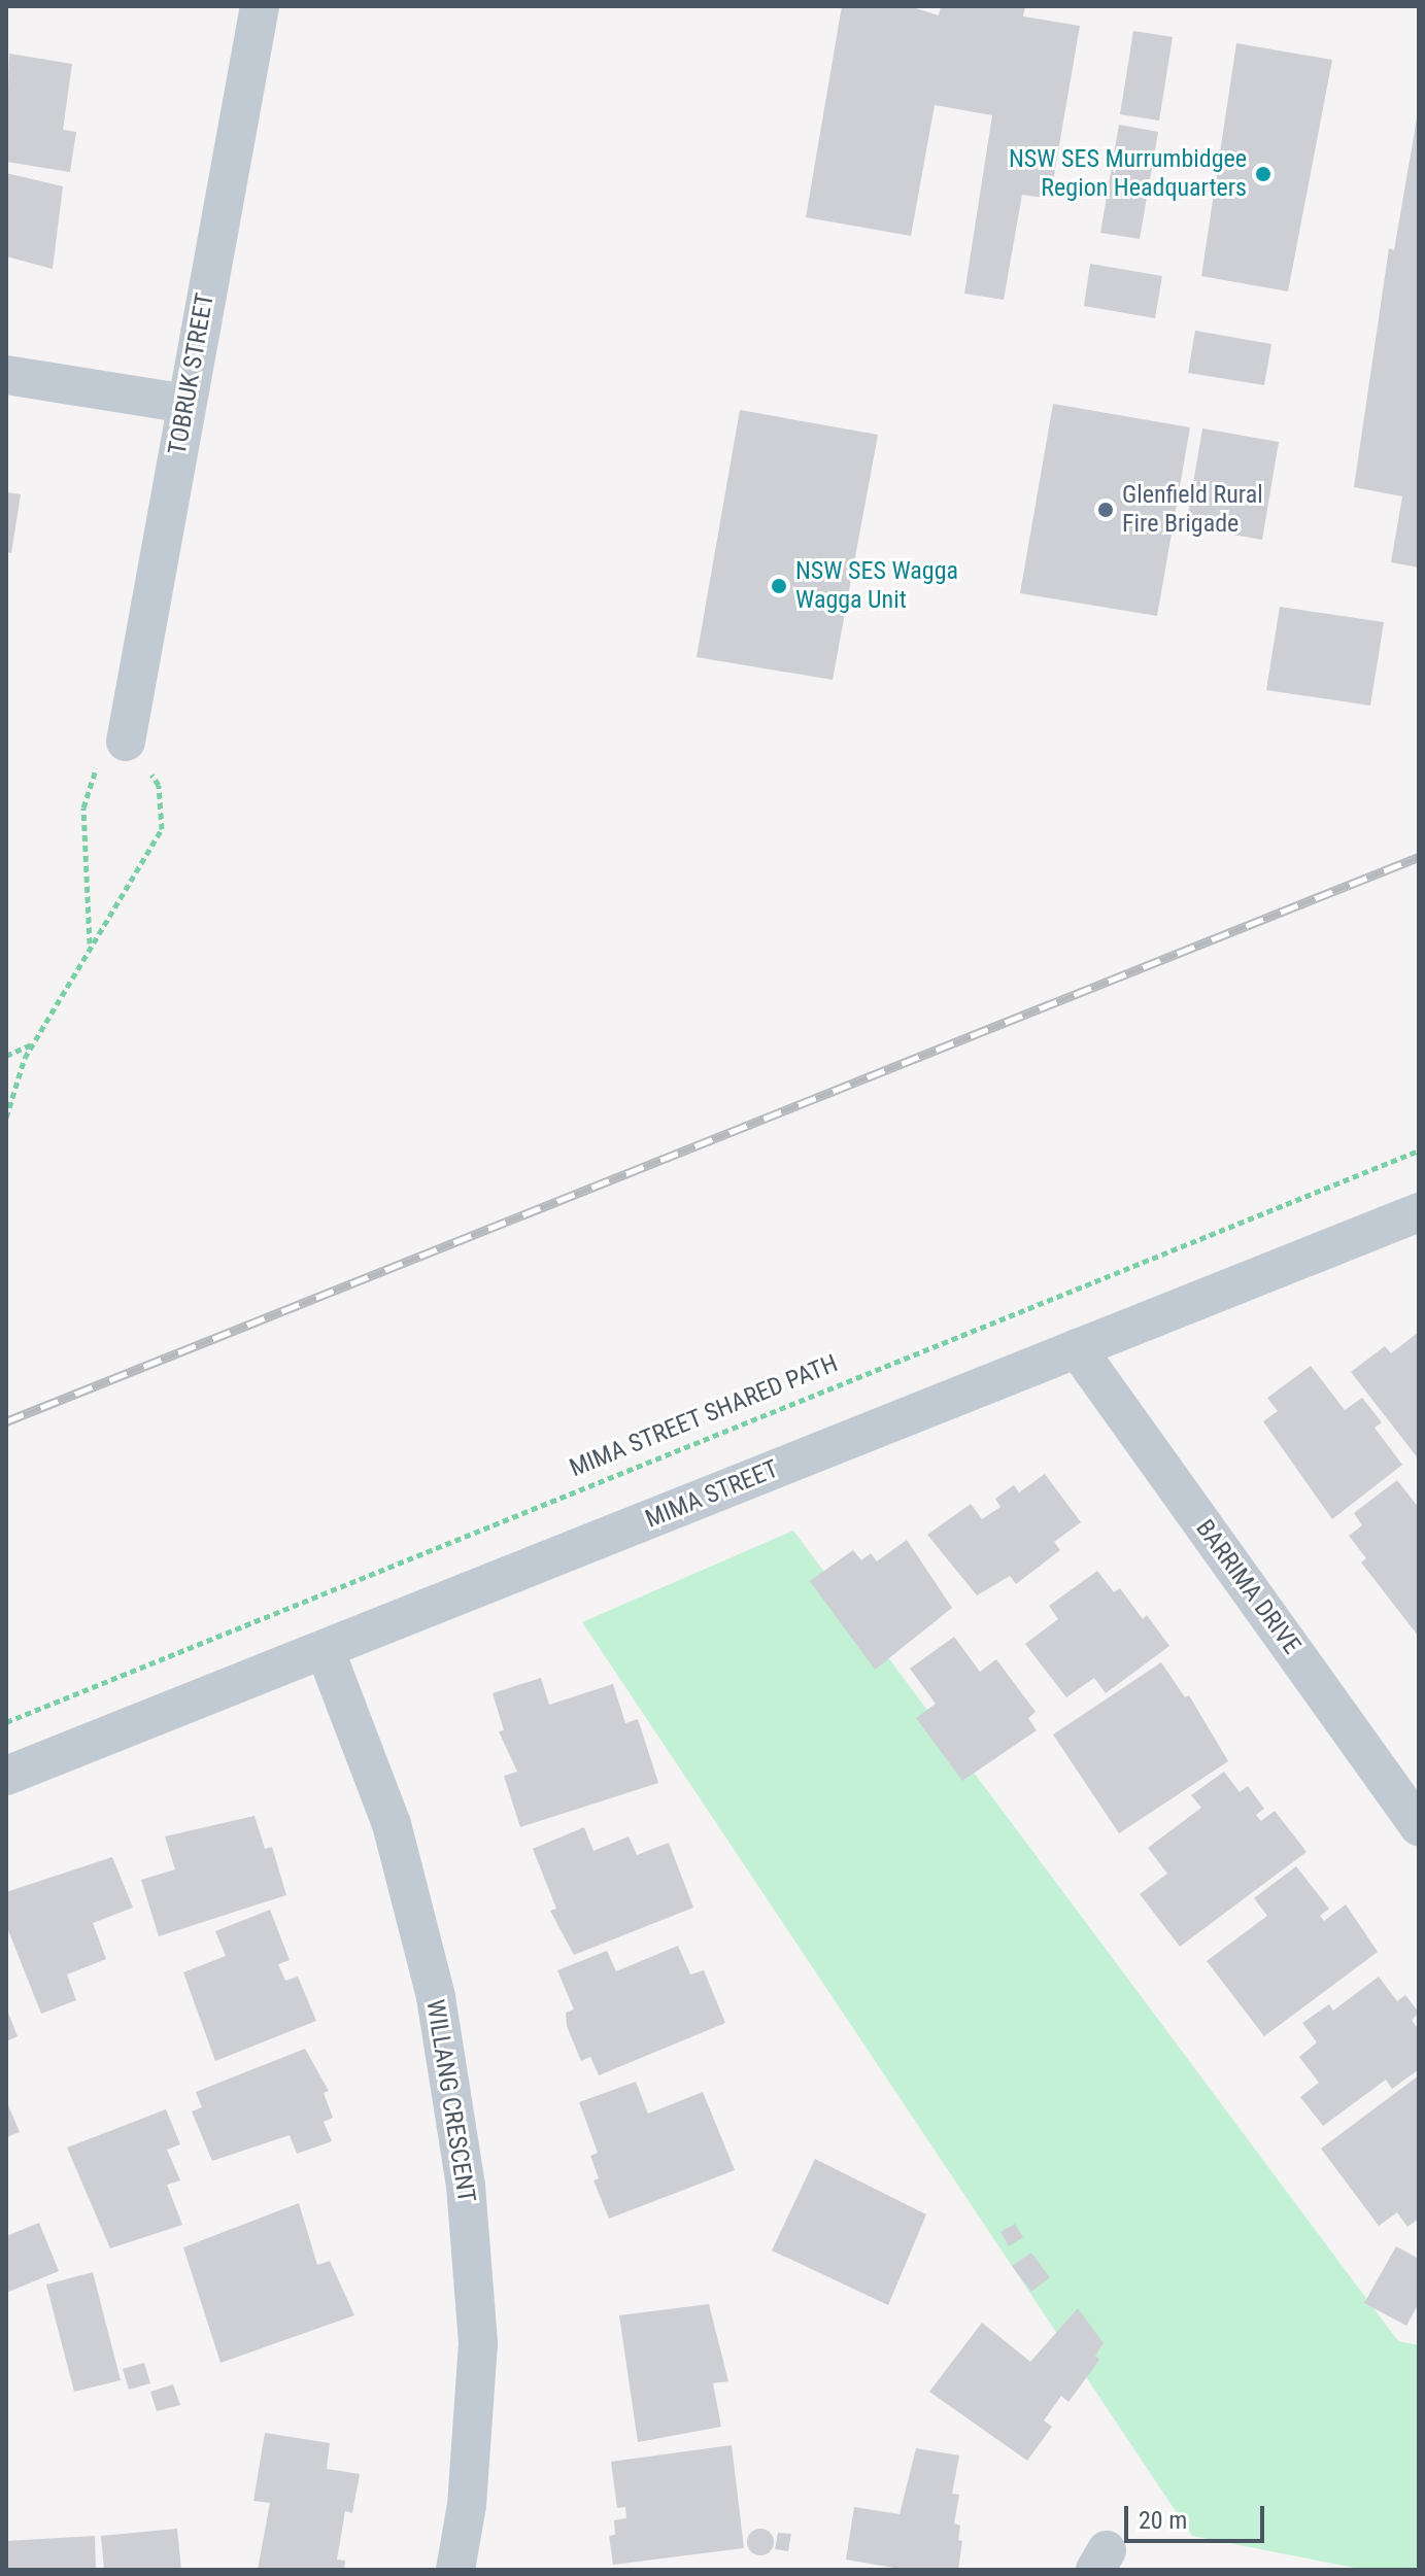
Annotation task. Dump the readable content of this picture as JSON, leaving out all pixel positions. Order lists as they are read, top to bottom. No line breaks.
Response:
{"streets":{"street":["TOBRUK STREET","MIMA STREET","BARRIMA DRIVE","WILLANG CRESCENT"],"path":["MIMA STREET SHARED PATH"]},"crossings":[["MIMA STREET","BARRIMA DRIVE"],["MIMA STREET","WILLANG CRESCENT"]],"places":["NSW SES Murrumbidgee Region Headquarters","Glenfield Rural Fire Brigade","NSW SES Wagga Wagga Unit"],"scale_bar":"20 m"}
